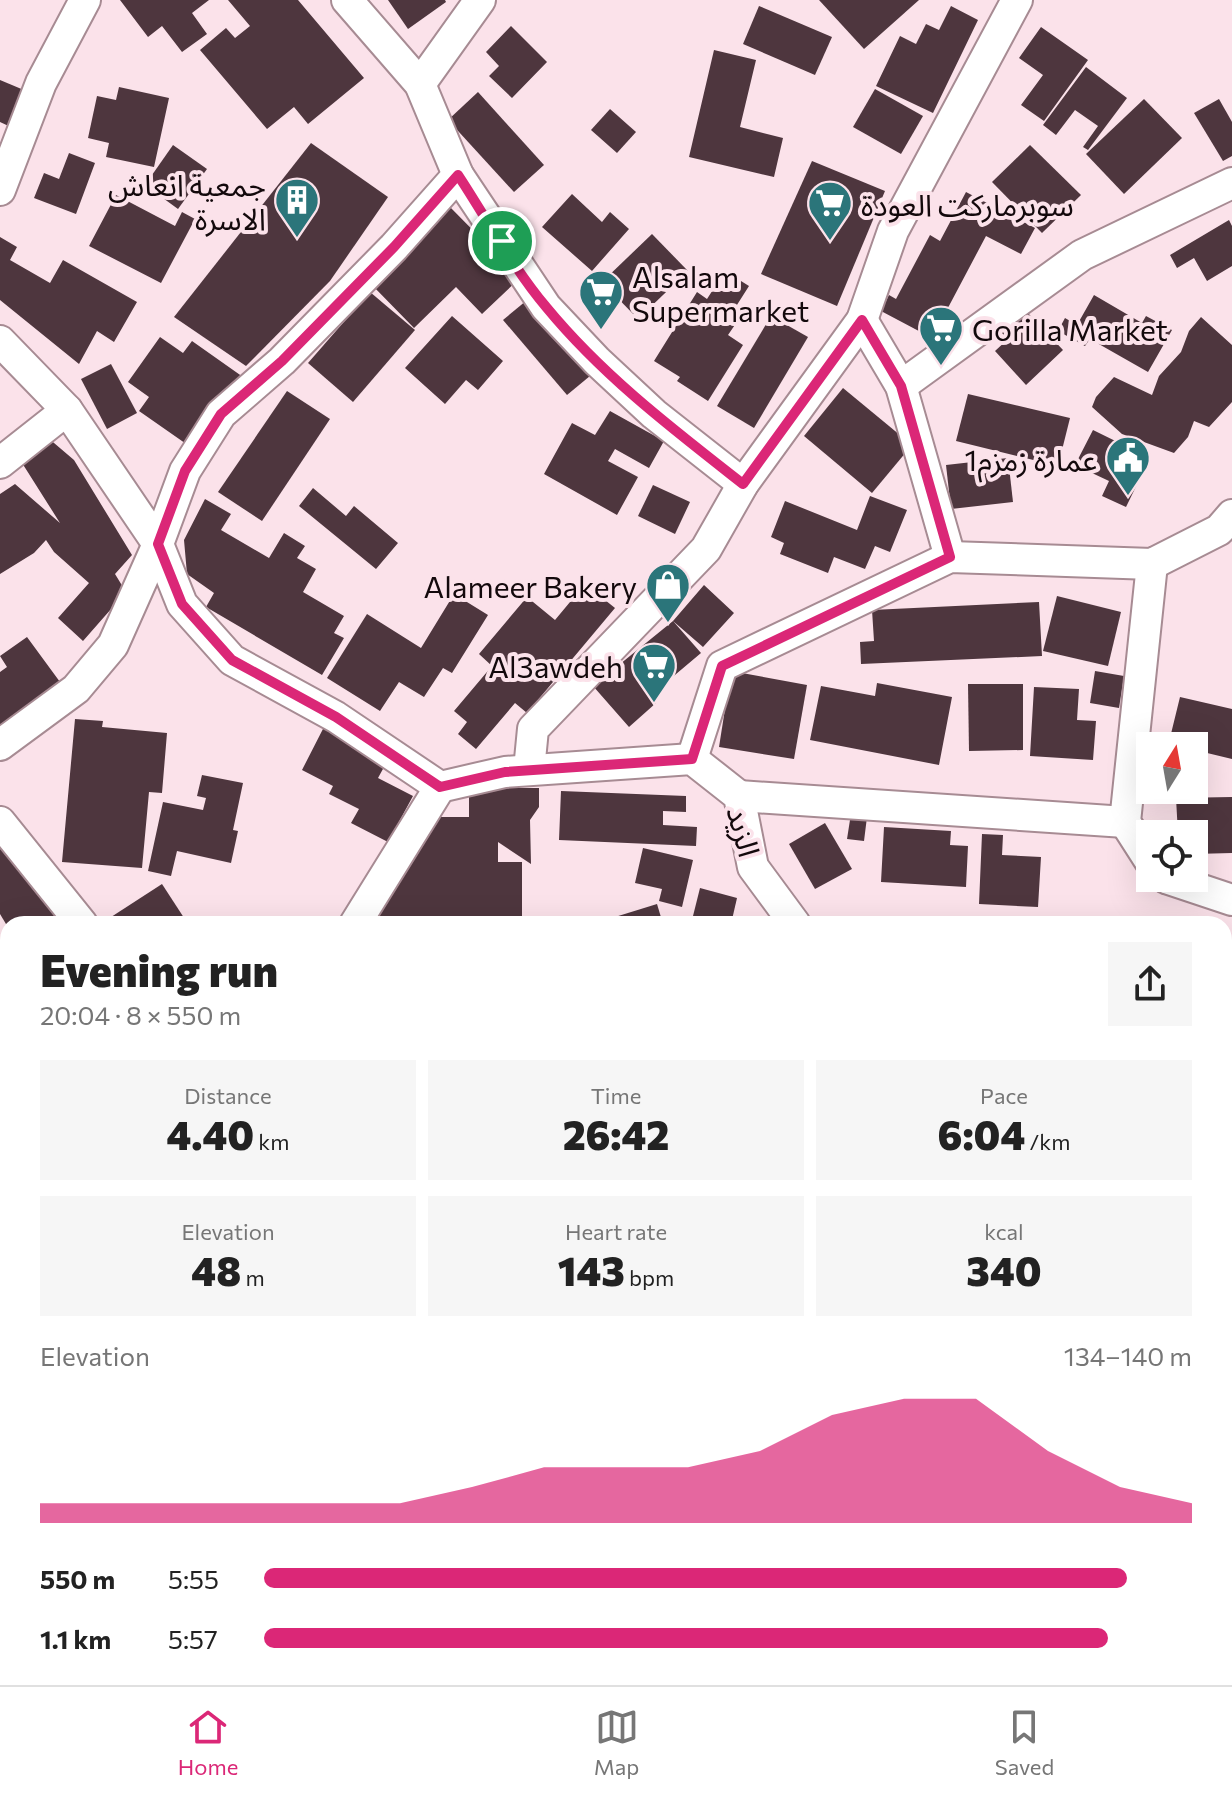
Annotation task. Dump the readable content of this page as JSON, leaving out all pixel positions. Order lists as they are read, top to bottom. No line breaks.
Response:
{"streets":{"street":["الزيد"]},"places":{"building":["جمعية انعاش الاسرة"],"supermarket":["سوبرماركت العودة","Alsalam Supermarket","Gorilla Market","Al3awdeh"],"public building":["عمارة زمزم1"],"shop":["Alameer Bakery"]},"north":"top","page":{"heading":["Evening run","20:04 · 8 × 550 m"],"stats":[["Distance","4.40 km"],["Time","26:42"],["Pace","6:04 /km"],["Elevation","48 m"],["Heart rate","143 bpm"],["kcal","340"]],"chart":["Elevation","134–140 m"],"list":[{"name":"550 m","note":"5:55"},{"name":"1.1 km","note":"5:57"}],"tabs":["Home","Map","Saved"]}}
